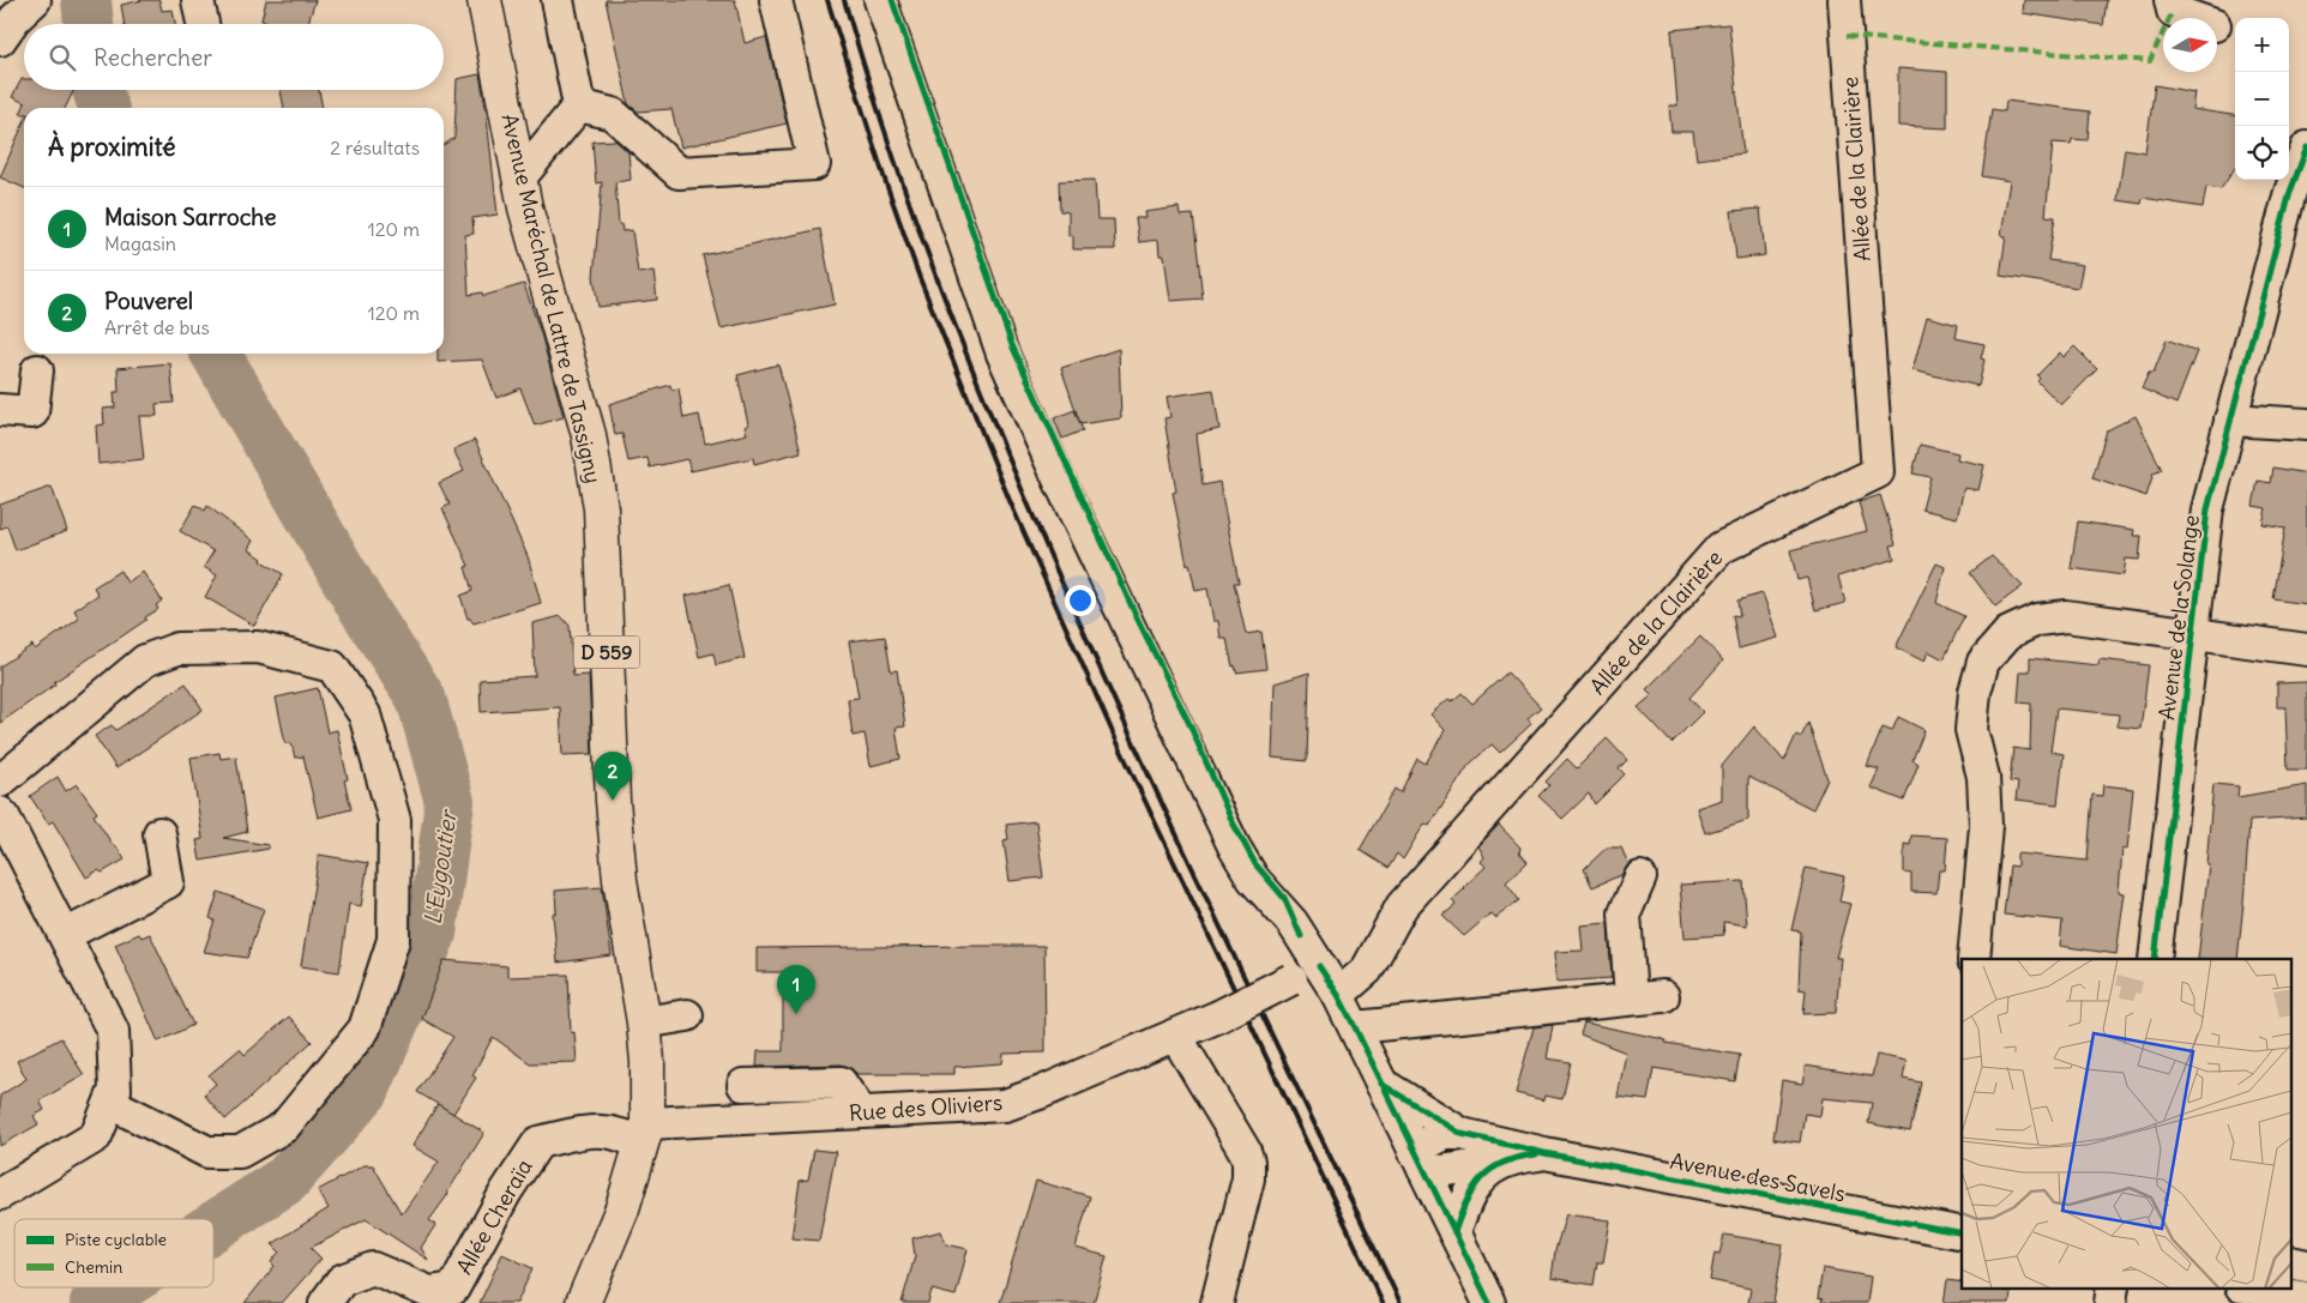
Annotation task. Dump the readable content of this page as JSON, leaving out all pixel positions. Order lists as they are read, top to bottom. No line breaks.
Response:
{"streets":{"main road":["Avenue Maréchal de Lattre de Tassigny","D 559"],"street":["Allée de la Clairière","Avenue de la Solange","Rue des Oliviers","Avenue des Savels","Allée Cheraïa"]},"crossings":[["Avenue Maréchal de Lattre de Tassigny","Rue des Oliviers"],["Avenue Maréchal de Lattre de Tassigny","Allée Cheraïa"],["Rue des Oliviers","Allée Cheraïa"]],"water":["L'Eygoutier"],"legend":["Piste cyclable","Chemin"],"north":"right","page":{"map_buttons":["+","−"],"search":"Rechercher","heading":["À proximité","2 résultats"],"list":[{"mark":"1","name":"Maison Sarroche","note":"Magasin","value":"120 m"},{"mark":"2","name":"Pouverel","note":"Arrêt de bus","value":"120 m"}],"pins":["2","1"]}}
